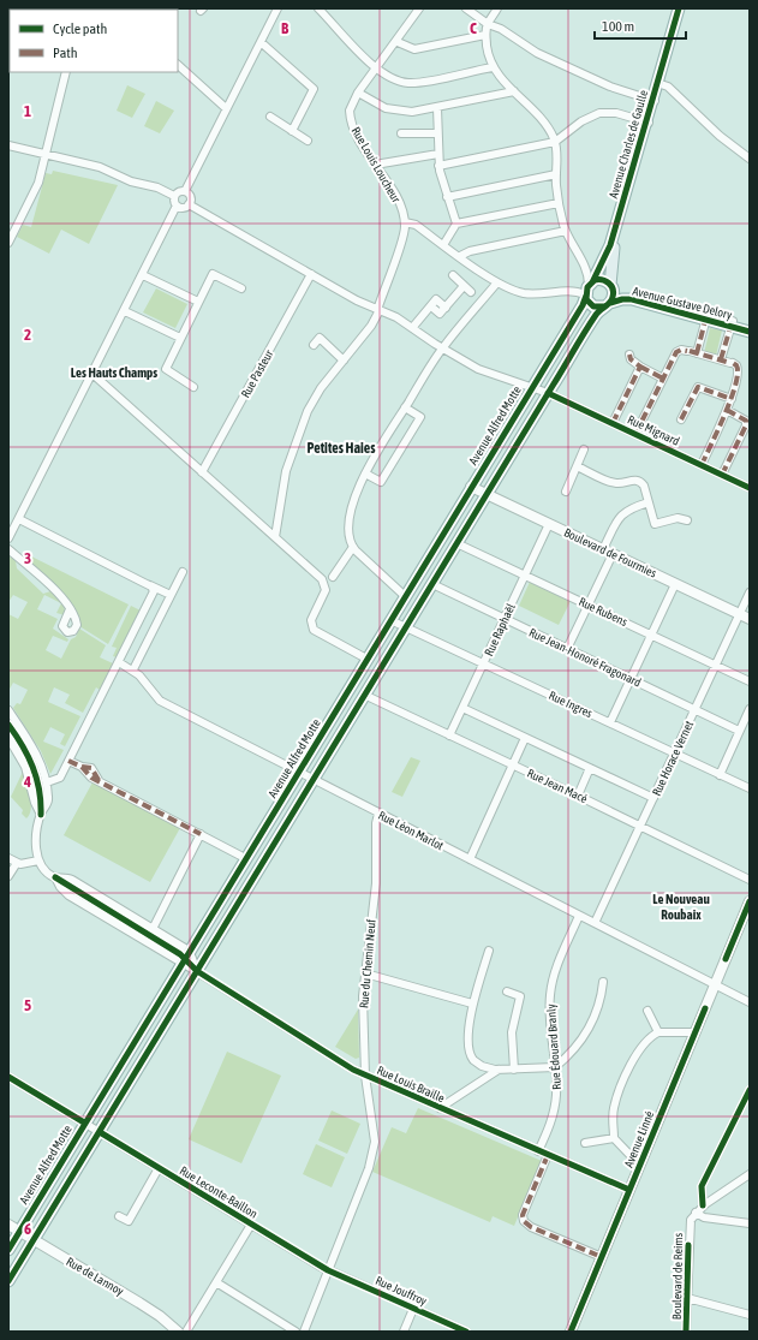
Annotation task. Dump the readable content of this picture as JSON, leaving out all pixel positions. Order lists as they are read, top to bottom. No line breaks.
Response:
{"streets":{"main road":["Avenue Charles de Gaulle","Avenue Gustave Delory","Avenue Alfred Motte"],"street":["Rue Louis Loucheur","Rue Pasteur","Rue Mignard","Boulevard de Fourmies","Rue Rubens","Rue Raphaël","Rue Jean-Honoré Fragonard","Rue Ingres","Rue Horace Vernet","Rue Jean Macé","Rue Léon Marlot","Rue du Chemin Neuf","Rue Édouard Branly","Rue Louis Braille","Avenue Linné","Rue Leconte-Baillon","Rue de Lannoy","Boulevard de Reims","Rue Jouffroy"]},"crossings":[["Avenue Charles de Gaulle","Avenue Gustave Delory"],["Avenue Charles de Gaulle","Avenue Alfred Motte"],["Avenue Gustave Delory","Avenue Alfred Motte"],["Avenue Alfred Motte","Rue Mignard"],["Avenue Alfred Motte","Boulevard de Fourmies"],["Avenue Alfred Motte","Rue Ingres"],["Avenue Alfred Motte","Rue Léon Marlot"],["Avenue Alfred Motte","Rue Louis Braille"],["Avenue Alfred Motte","Rue Leconte-Baillon"],["Avenue Alfred Motte","Rue de Lannoy"],["Boulevard de Fourmies","Rue Raphaël"],["Boulevard de Fourmies","Rue Horace Vernet"],["Rue Rubens","Rue Raphaël"],["Rue Rubens","Rue Horace Vernet"],["Rue Raphaël","Rue Jean-Honoré Fragonard"],["Rue Raphaël","Rue Ingres"],["Rue Raphaël","Rue Jean Macé"],["Rue Jean-Honoré Fragonard","Rue Horace Vernet"],["Rue Ingres","Rue Horace Vernet"],["Rue Horace Vernet","Rue Jean Macé"],["Rue Horace Vernet","Rue Léon Marlot"],["Rue Léon Marlot","Rue du Chemin Neuf"],["Rue Léon Marlot","Rue Édouard Branly"],["Rue Léon Marlot","Avenue Linné"],["Rue du Chemin Neuf","Rue Louis Braille"],["Rue du Chemin Neuf","Rue Leconte-Baillon"],["Rue du Chemin Neuf","Rue Jouffroy"],["Rue Édouard Branly","Rue Louis Braille"],["Rue Louis Braille","Avenue Linné"],["Rue Leconte-Baillon","Rue Jouffroy"]],"districts":["Les Hauts Champs","Petites Haies","Le Nouveau Roubaix"],"legend":["Cycle path","Path"],"scale_bar":"100 m","grid":{"columns":["B","C"],"rows":["1","2","3","4","5","6"]}}
